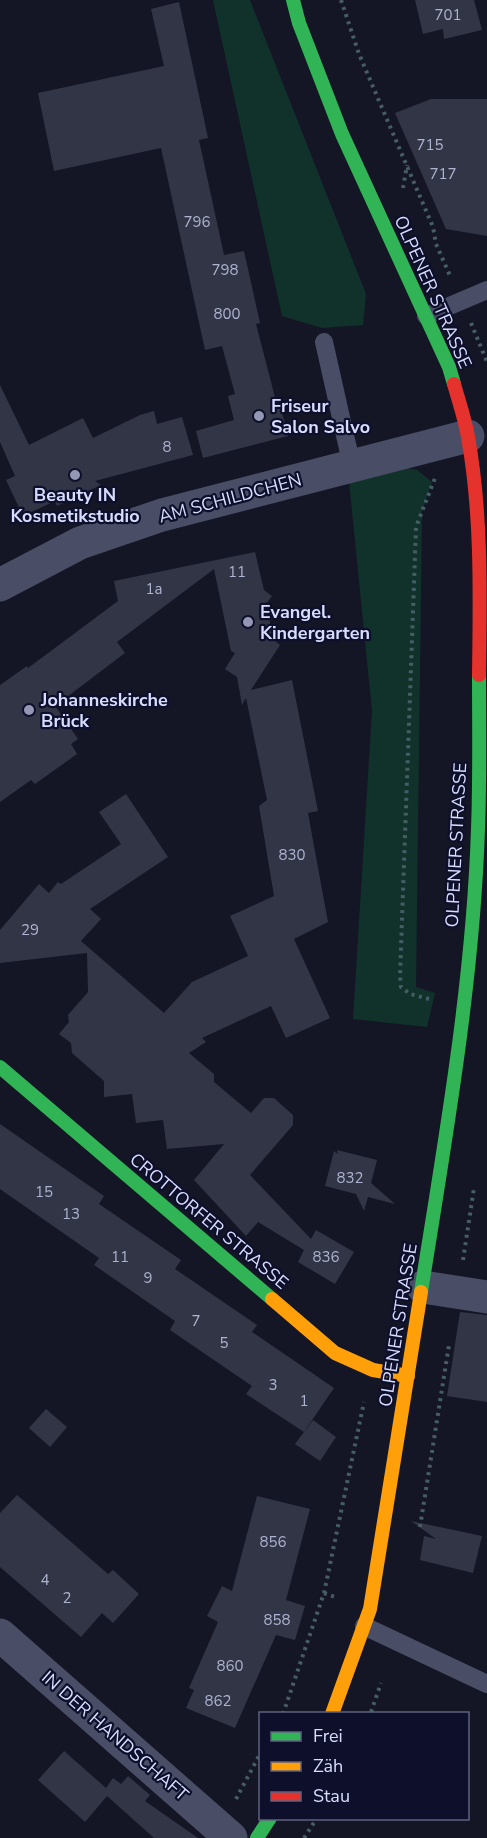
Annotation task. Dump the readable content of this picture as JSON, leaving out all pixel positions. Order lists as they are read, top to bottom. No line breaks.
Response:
{"streets":{"main road":["OLPENER STRASSE","CROTTORFER STRASSE"],"street":["AM SCHILDCHEN","IN DER HANDSCHAFT"]},"crossings":[["OLPENER STRASSE","AM SCHILDCHEN"],["OLPENER STRASSE","CROTTORFER STRASSE"]],"places":["Friseur Salon Salvo","Beauty IN Kosmetikstudio","Evangel. Kindergarten","Johanneskirche Brück"],"house_numbers":["701","715","717","796","798","800","8","11","1a","830","29","832","15","13","11","836","9","7","5","3","1","856","4","2","858","860","862"],"legend":["Frei","Zäh","Stau"]}
